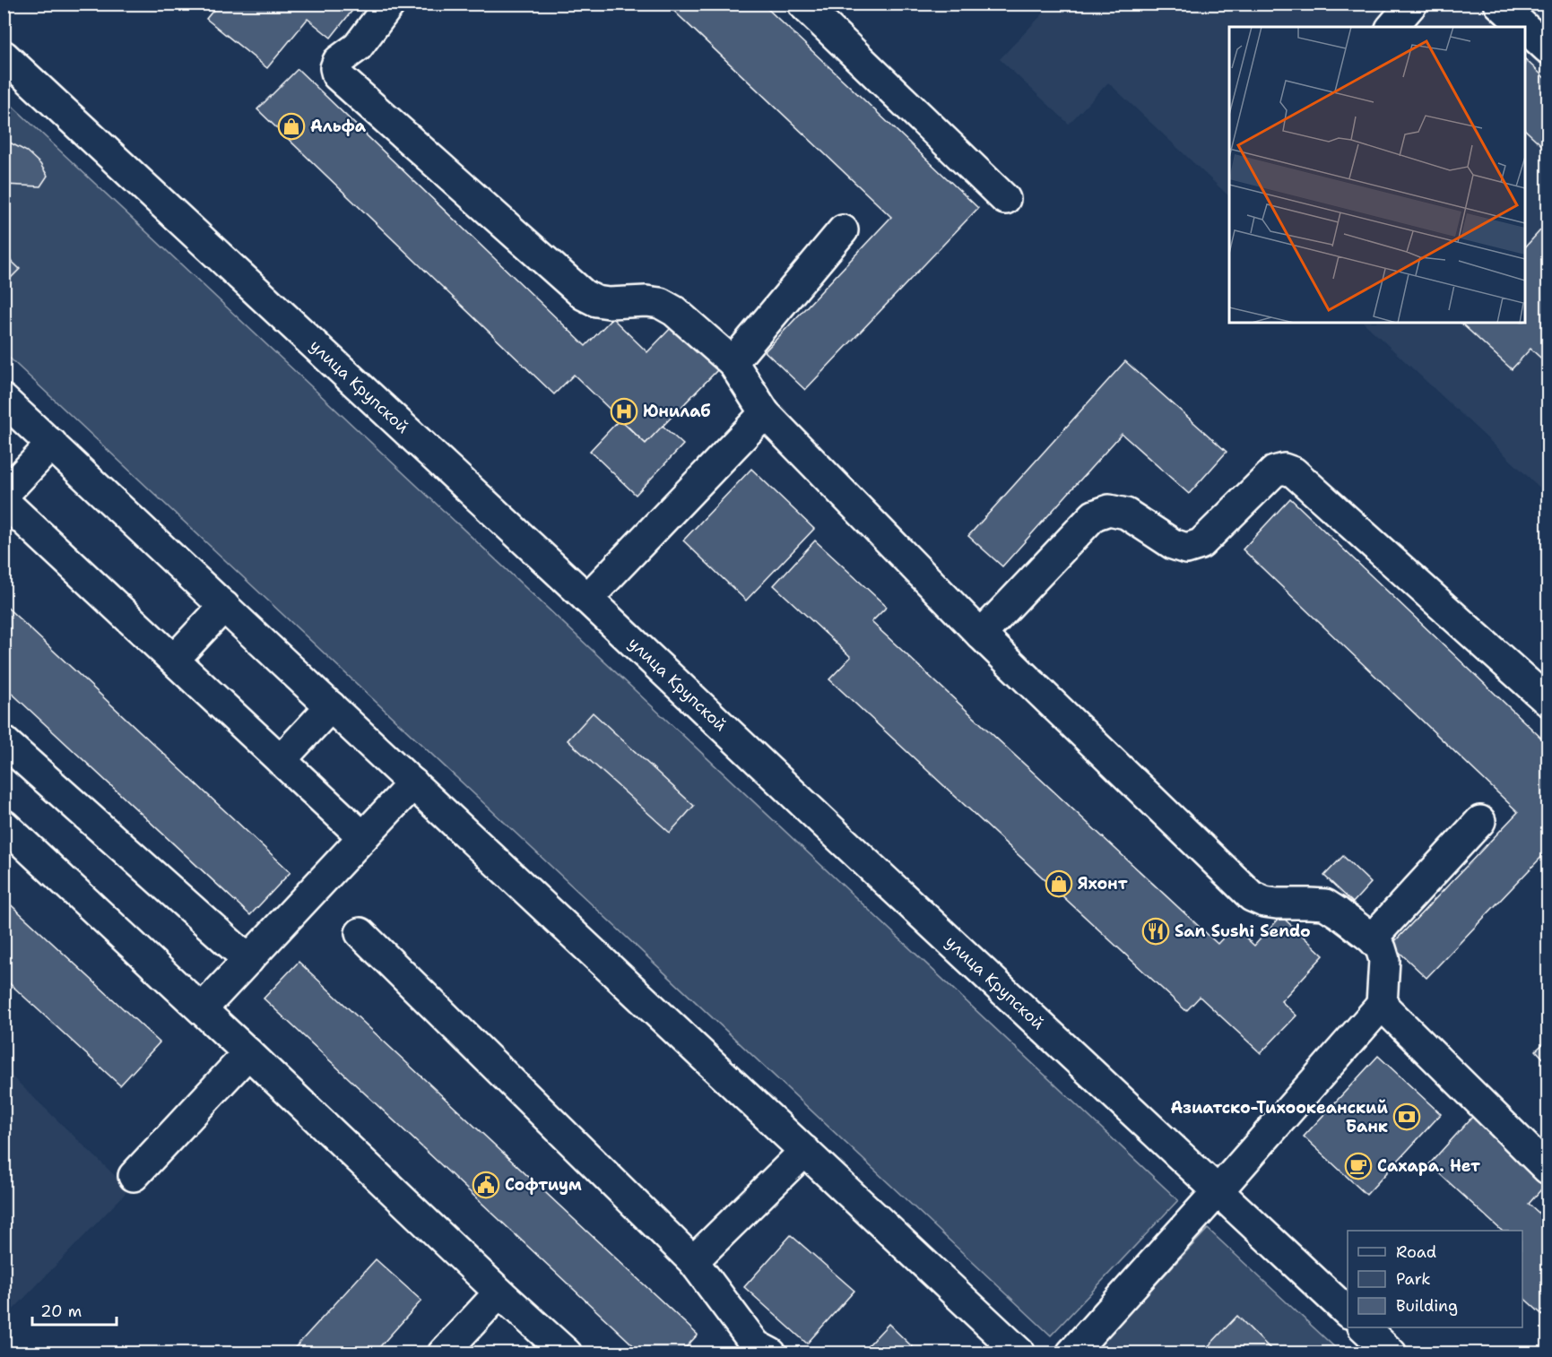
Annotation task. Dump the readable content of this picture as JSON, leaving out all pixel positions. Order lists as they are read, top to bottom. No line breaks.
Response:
{"streets":{"main road":["улица Крупской"]},"places":{"shop":["Альфа","Яхонт"],"hospital":["Юнилаб"],"restaurant":["San Sushi Sendo"],"bank":["Азиатско-Тихоокеанский Банк"],"cafe":["Сахара. Нет"],"public building":["Софтиум"]},"legend":["Road","Park","Building"],"scale_bar":"20 m"}
